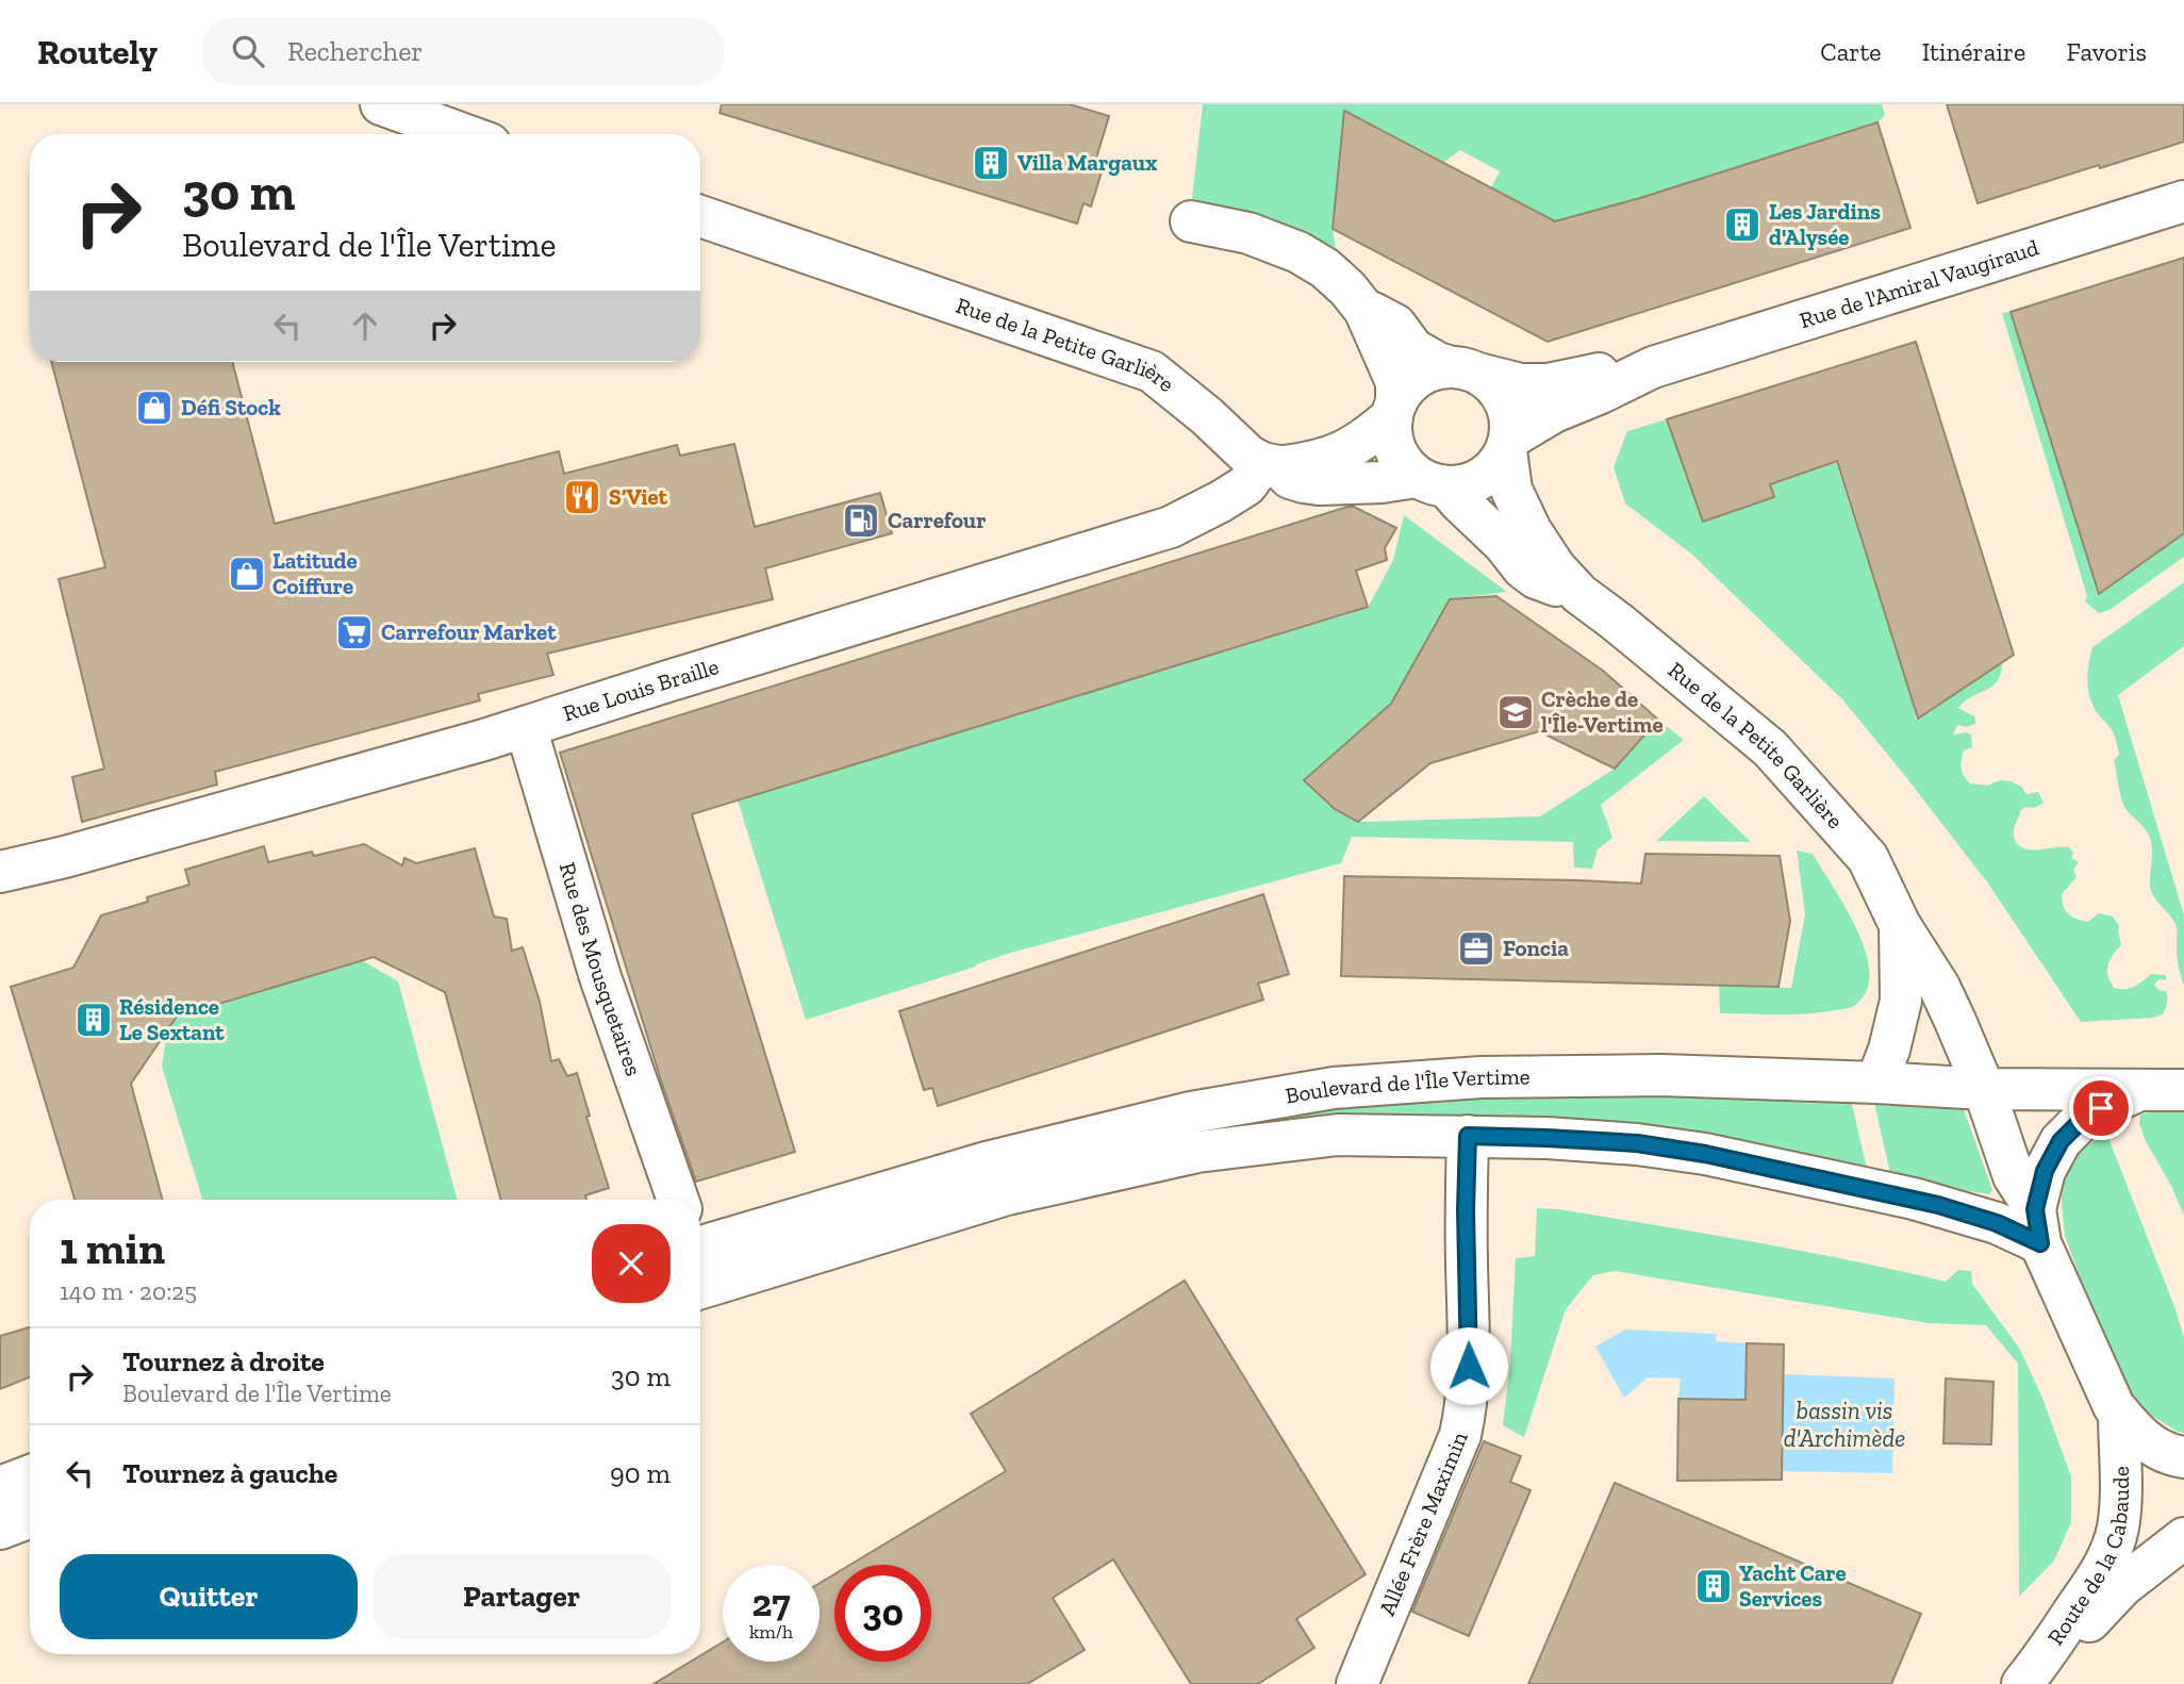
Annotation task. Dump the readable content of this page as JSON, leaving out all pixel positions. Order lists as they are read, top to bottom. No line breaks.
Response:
{"streets":{"street":["Rue de l'Amiral Vaugiraud","Rue de la Petite Garlière","Rue Louis Braille","Rue des Mousquetaires","Boulevard de l'Île Vertime","Allée Frère Maximin","Route de la Cabaude"]},"crossings":[["Rue de l'Amiral Vaugiraud","Rue de la Petite Garlière"],["Rue de la Petite Garlière","Rue Louis Braille"],["Rue de la Petite Garlière","Boulevard de l'Île Vertime"],["Rue de la Petite Garlière","Route de la Cabaude"],["Rue Louis Braille","Rue des Mousquetaires"],["Boulevard de l'Île Vertime","Allée Frère Maximin"]],"water":["bassin vis d'Archimède"],"places":{"building":["Villa Margaux","Les Jardins d'Alysée","Résidence Le Sextant","Yacht Care Services"],"shop":["Défi Stock","Latitude Coiffure"],"restaurant":["S‘Viet"],"fuel station":["Carrefour"],"supermarket":["Carrefour Market"],"school or university":["Crèche de l'Île-Vertime"],"office":["Foncia"]},"page":{"header":"Routely","search":"Rechercher","nav":["Carte","Itinéraire","Favoris"],"turn":["30 m","Boulevard de l'Île Vertime"],"heading":["1 min","140 m · 20:25"],"list":[{"name":"Tournez à droite","note":"Boulevard de l'Île Vertime","value":"30 m"},{"name":"Tournez à gauche","value":"90 m"}],"buttons":["Quitter","Partager"],"speed":"27 km/h","limit":"30"}}
